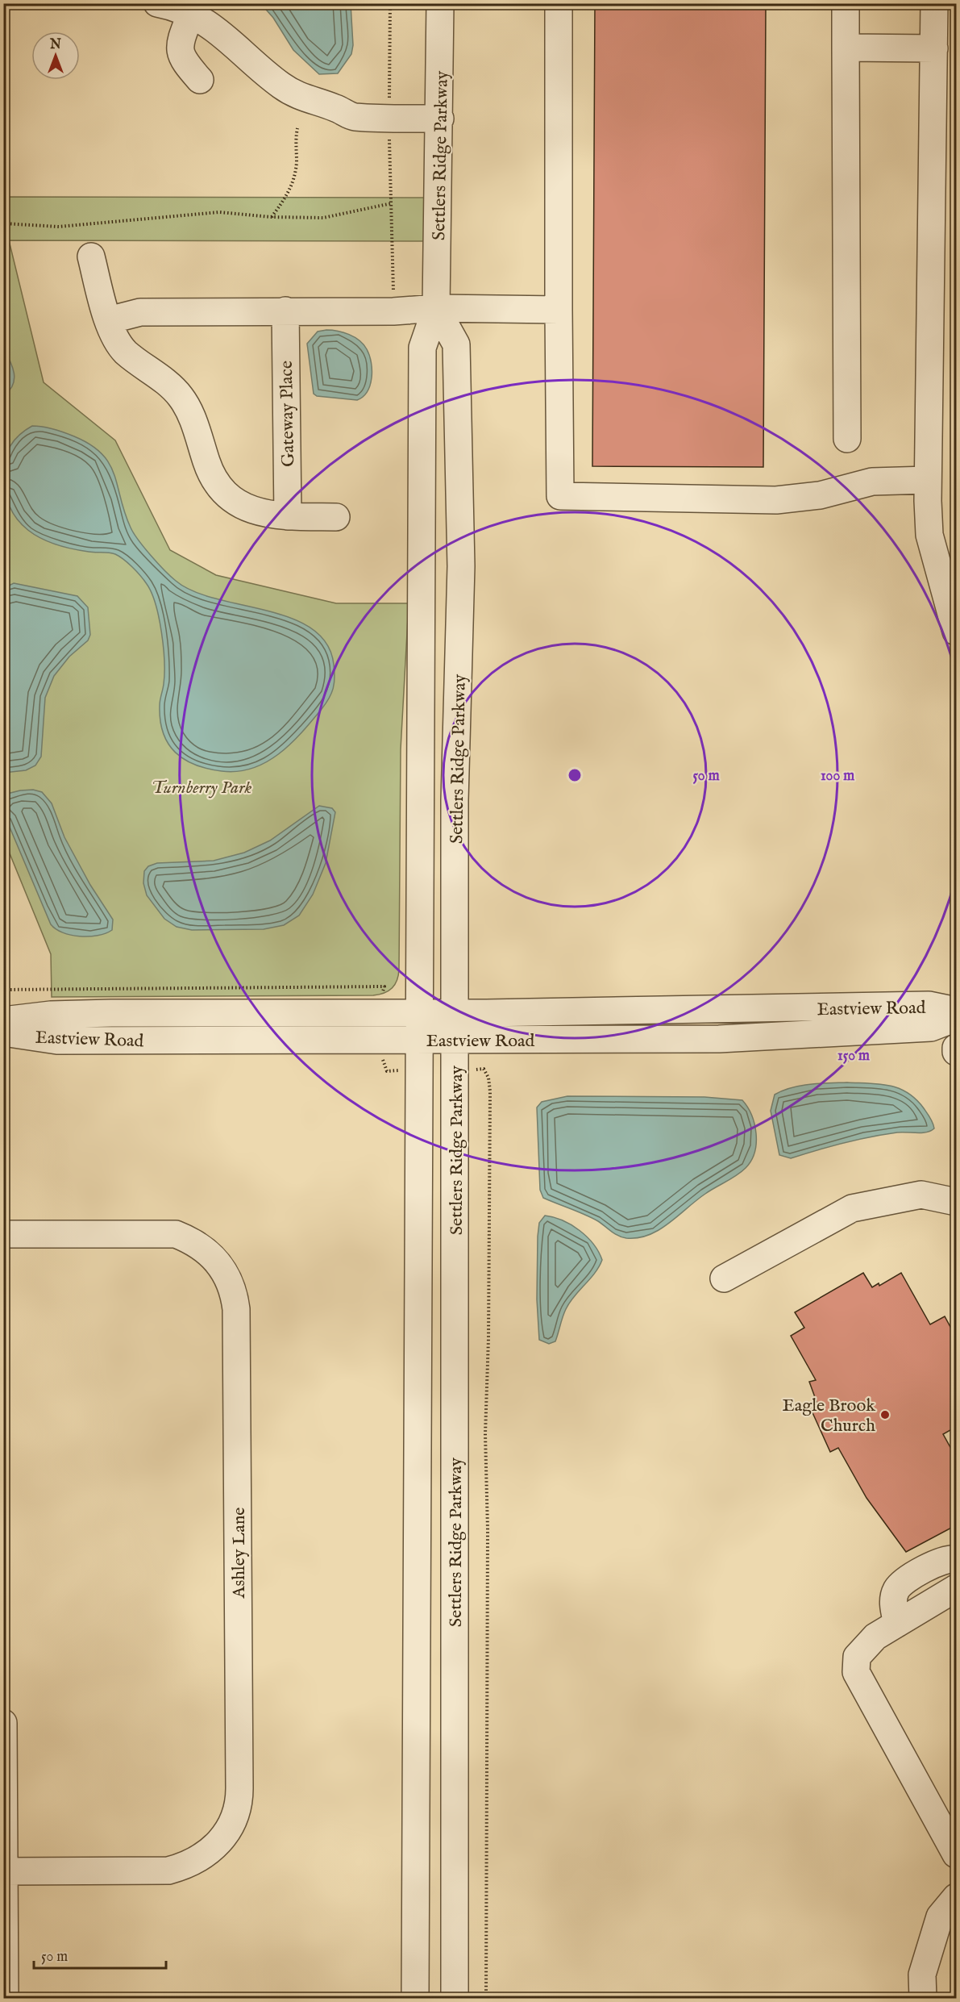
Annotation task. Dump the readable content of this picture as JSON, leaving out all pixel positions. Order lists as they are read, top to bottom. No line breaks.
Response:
{"streets":{"street":["Settlers Ridge Parkway","Gateway Place","Eastview Road","Ashley Lane"]},"crossings":[["Settlers Ridge Parkway","Eastview Road"]],"parks":["Turnberry Park"],"places":["Eagle Brook Church"],"scale_bar":"50 m","north":"top","rings":["50 m","100 m","150 m"]}
